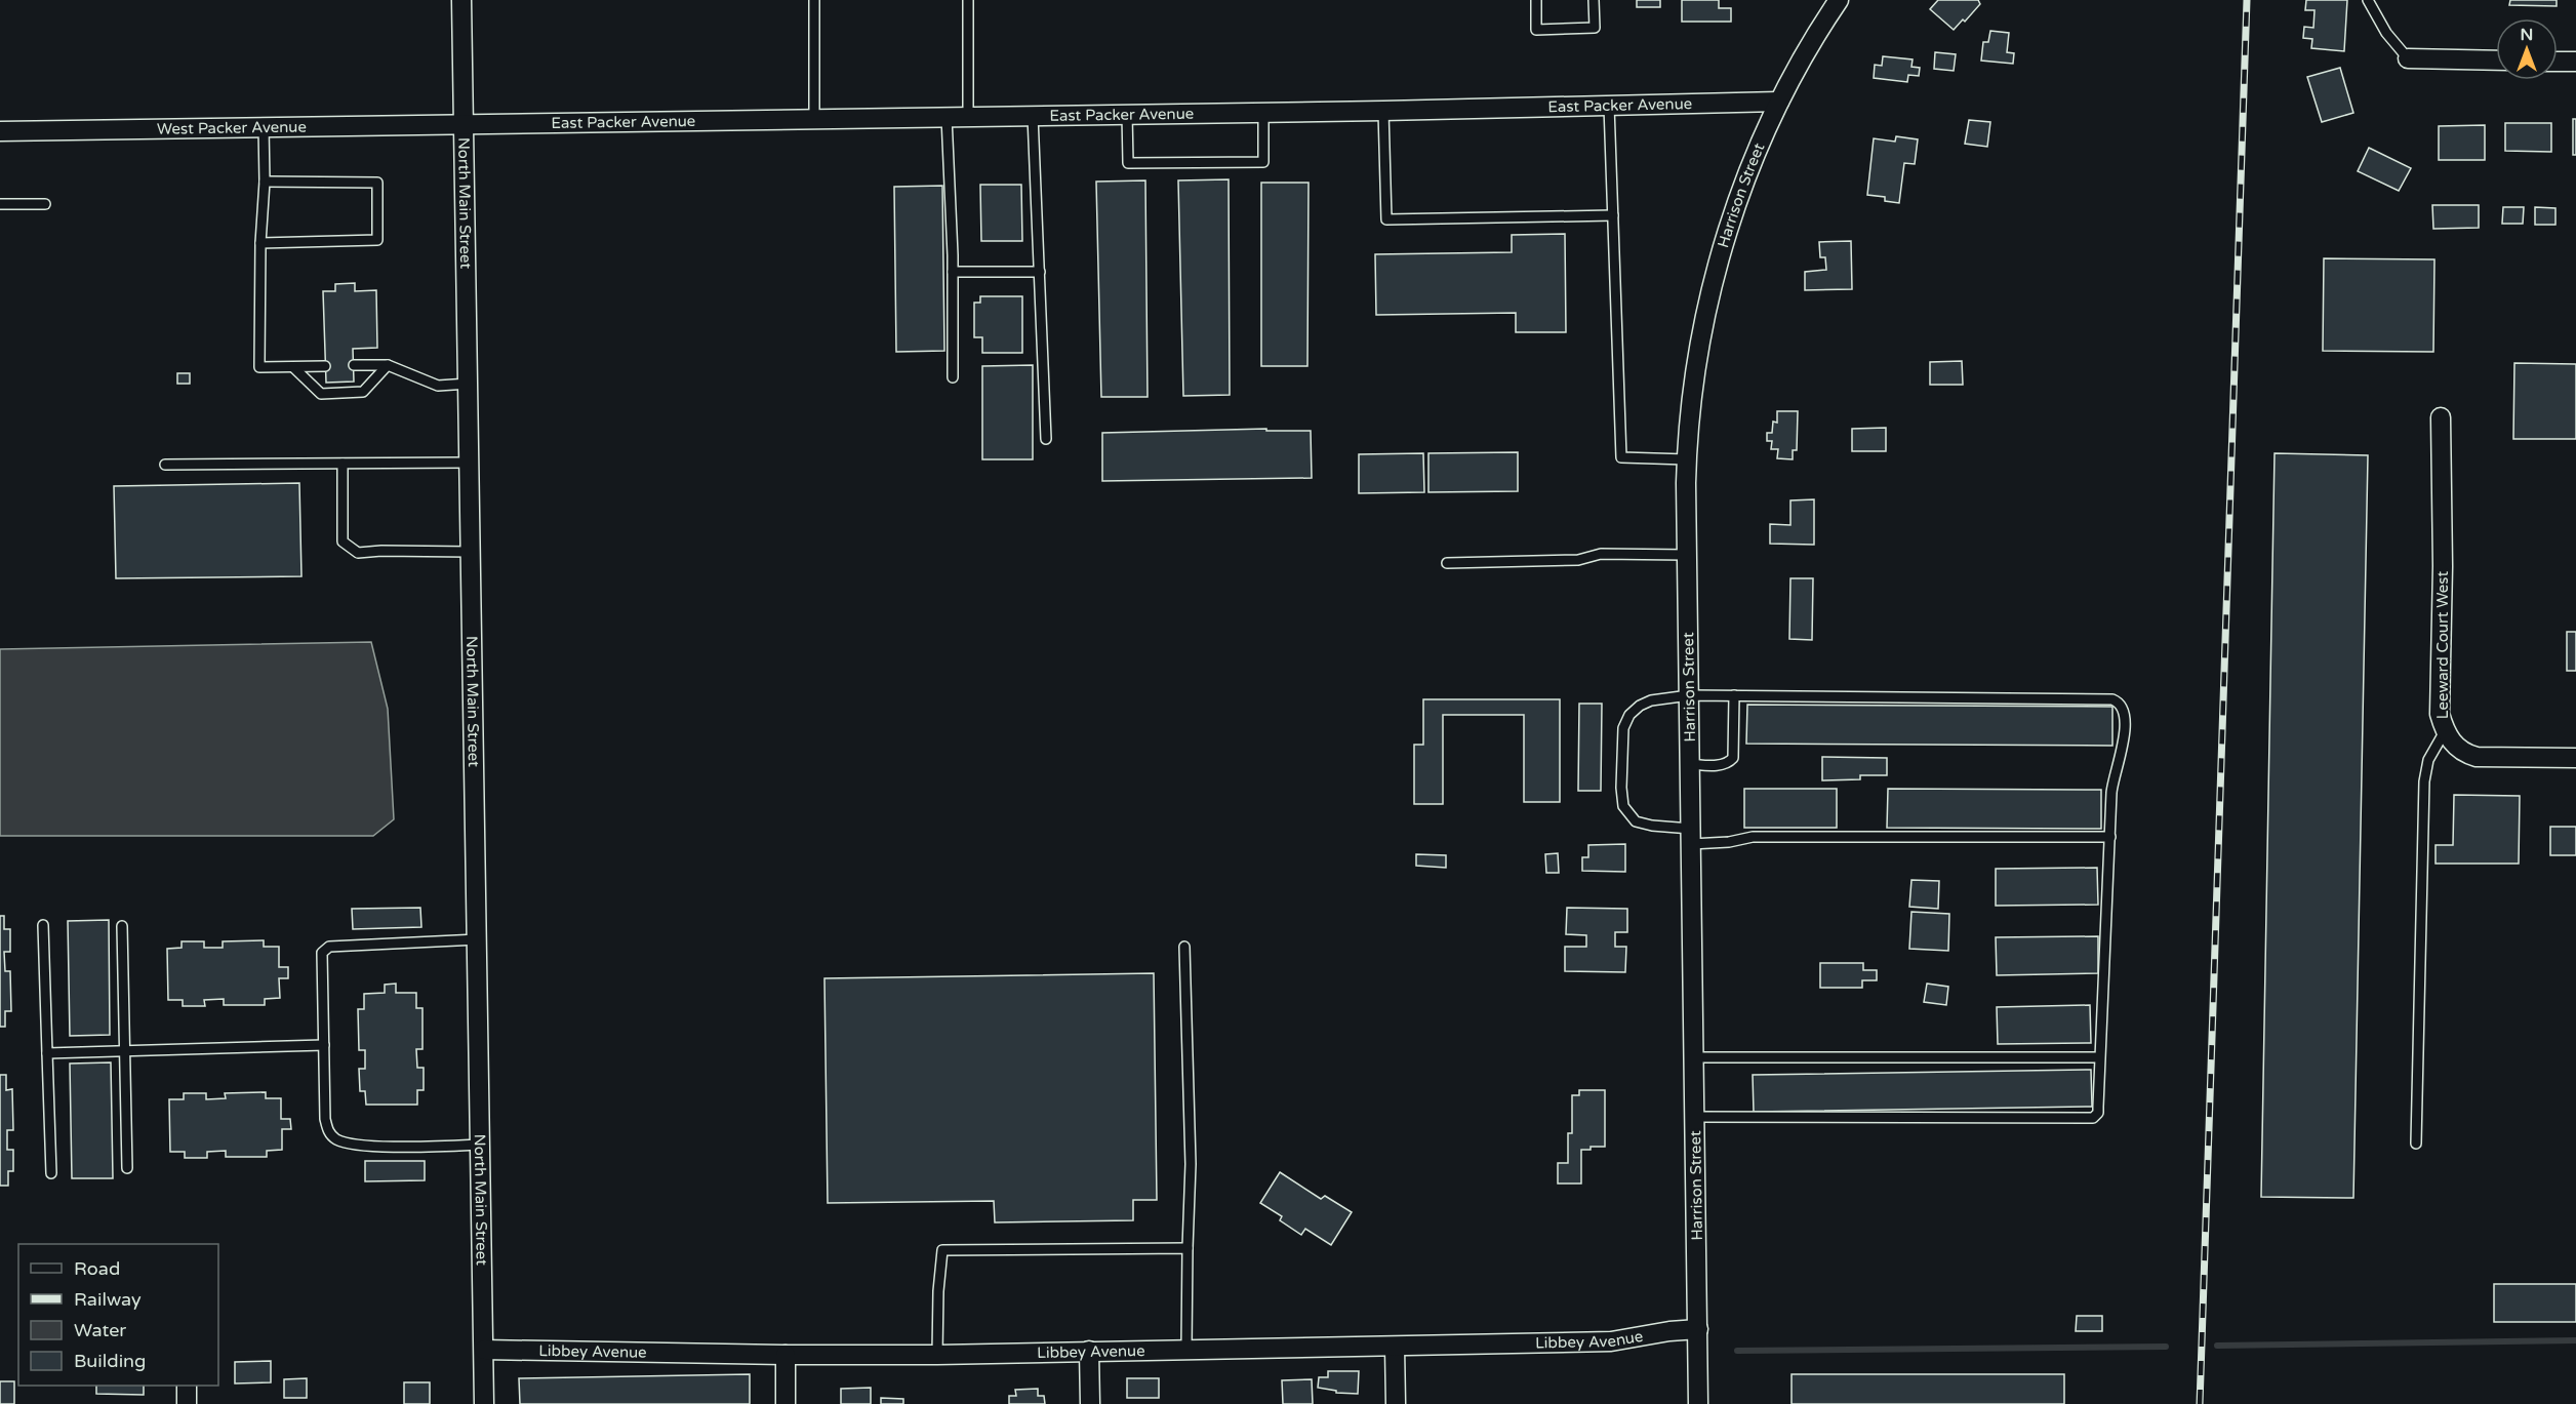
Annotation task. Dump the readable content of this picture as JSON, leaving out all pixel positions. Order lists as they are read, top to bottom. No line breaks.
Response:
{"streets":{"street":["East Packer Avenue","West Packer Avenue","Harrison Street","North Main Street","Leeward Court West","Libbey Avenue"]},"crossings":[["East Packer Avenue","West Packer Avenue"],["East Packer Avenue","Harrison Street"],["East Packer Avenue","North Main Street"],["West Packer Avenue","North Main Street"],["Harrison Street","Libbey Avenue"],["North Main Street","Libbey Avenue"]],"legend":["Road","Railway","Water","Building"],"north":"top"}
